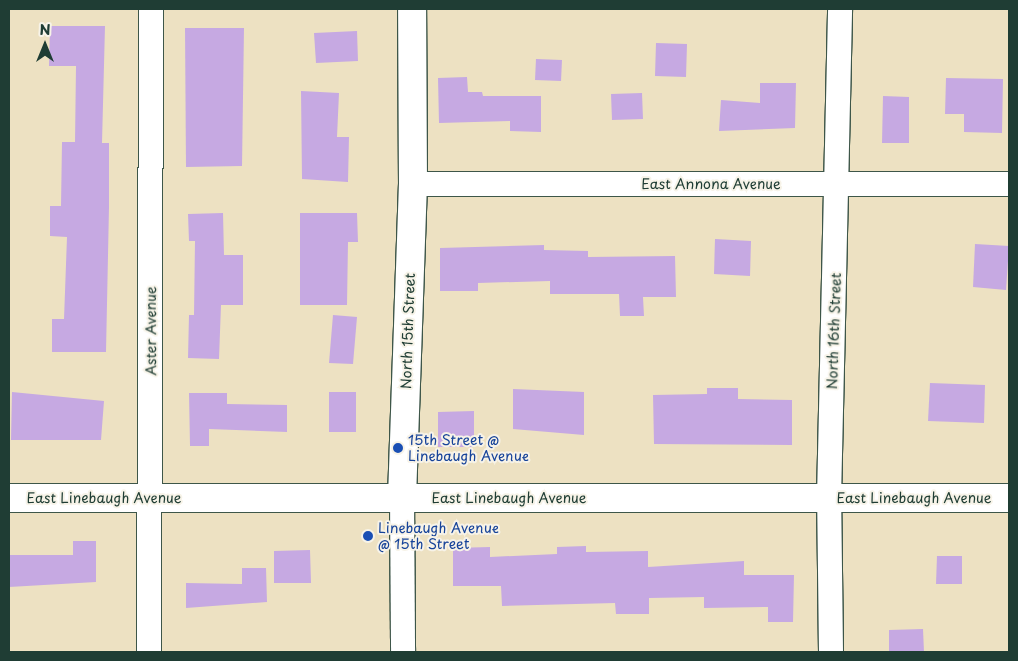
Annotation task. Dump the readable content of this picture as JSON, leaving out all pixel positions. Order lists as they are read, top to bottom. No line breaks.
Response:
{"streets":{"street":["East Annona Avenue","Aster Avenue","North 15th Street","North 16th Street","East Linebaugh Avenue"]},"crossings":[["East Annona Avenue","North 15th Street"],["East Annona Avenue","North 16th Street"],["Aster Avenue","East Linebaugh Avenue"],["North 15th Street","East Linebaugh Avenue"],["North 16th Street","East Linebaugh Avenue"]],"places":["15th Street @ Linebaugh Avenue","Linebaugh Avenue @ 15th Street"],"north":"top"}
